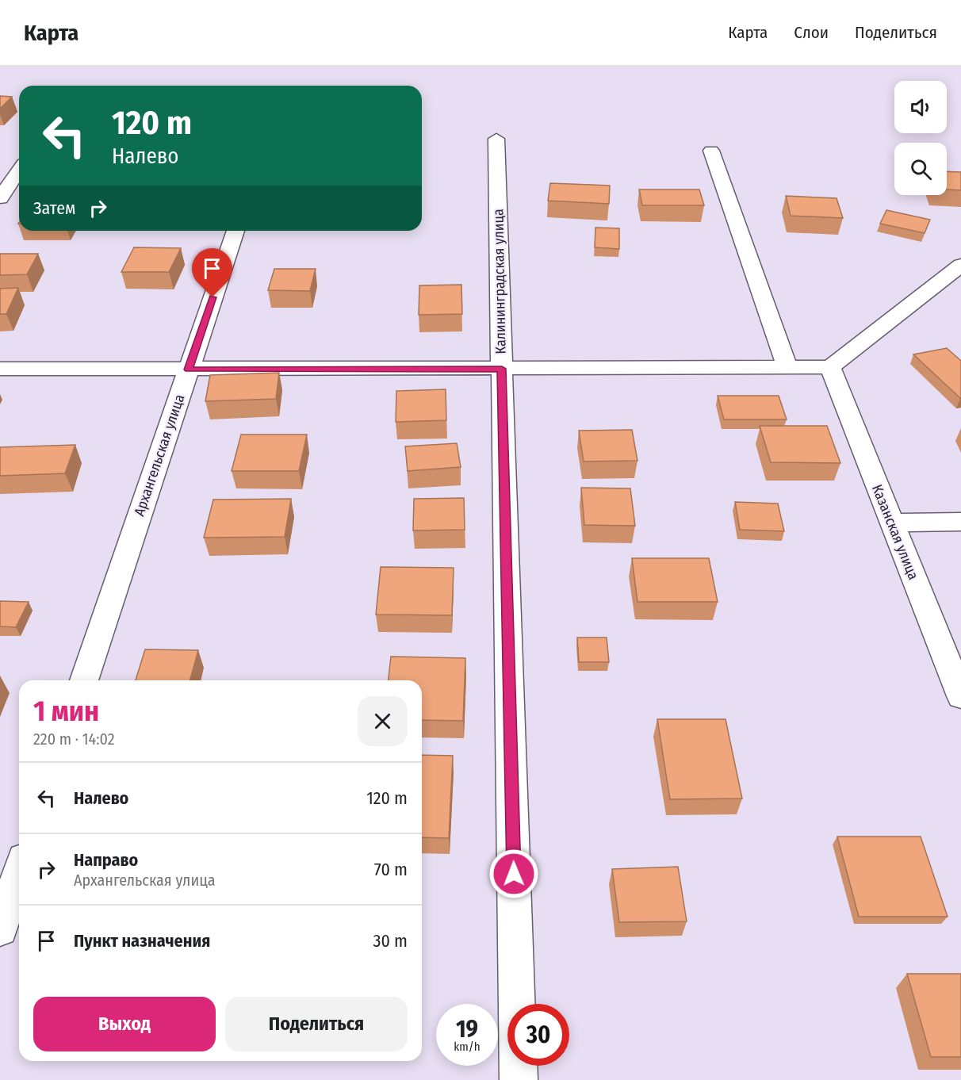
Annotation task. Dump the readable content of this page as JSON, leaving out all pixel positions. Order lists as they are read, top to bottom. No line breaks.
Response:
{"streets":{"street":["Калининградская улица","Архангельская улица","Казанская улица"]},"page":{"header":"Карта","nav":["Карта","Слои","Поделиться"],"turn":["120 m","Налево"],"then":"Затем","heading":["1 мин","220 m · 14:02"],"list":[{"name":"Налево","value":"120 m"},{"name":"Направо","note":"Архангельская улица","value":"70 m"},{"name":"Пункт назначения","value":"30 m"}],"buttons":["Выход","Поделиться"],"speed":"19 km/h","limit":"30"}}
